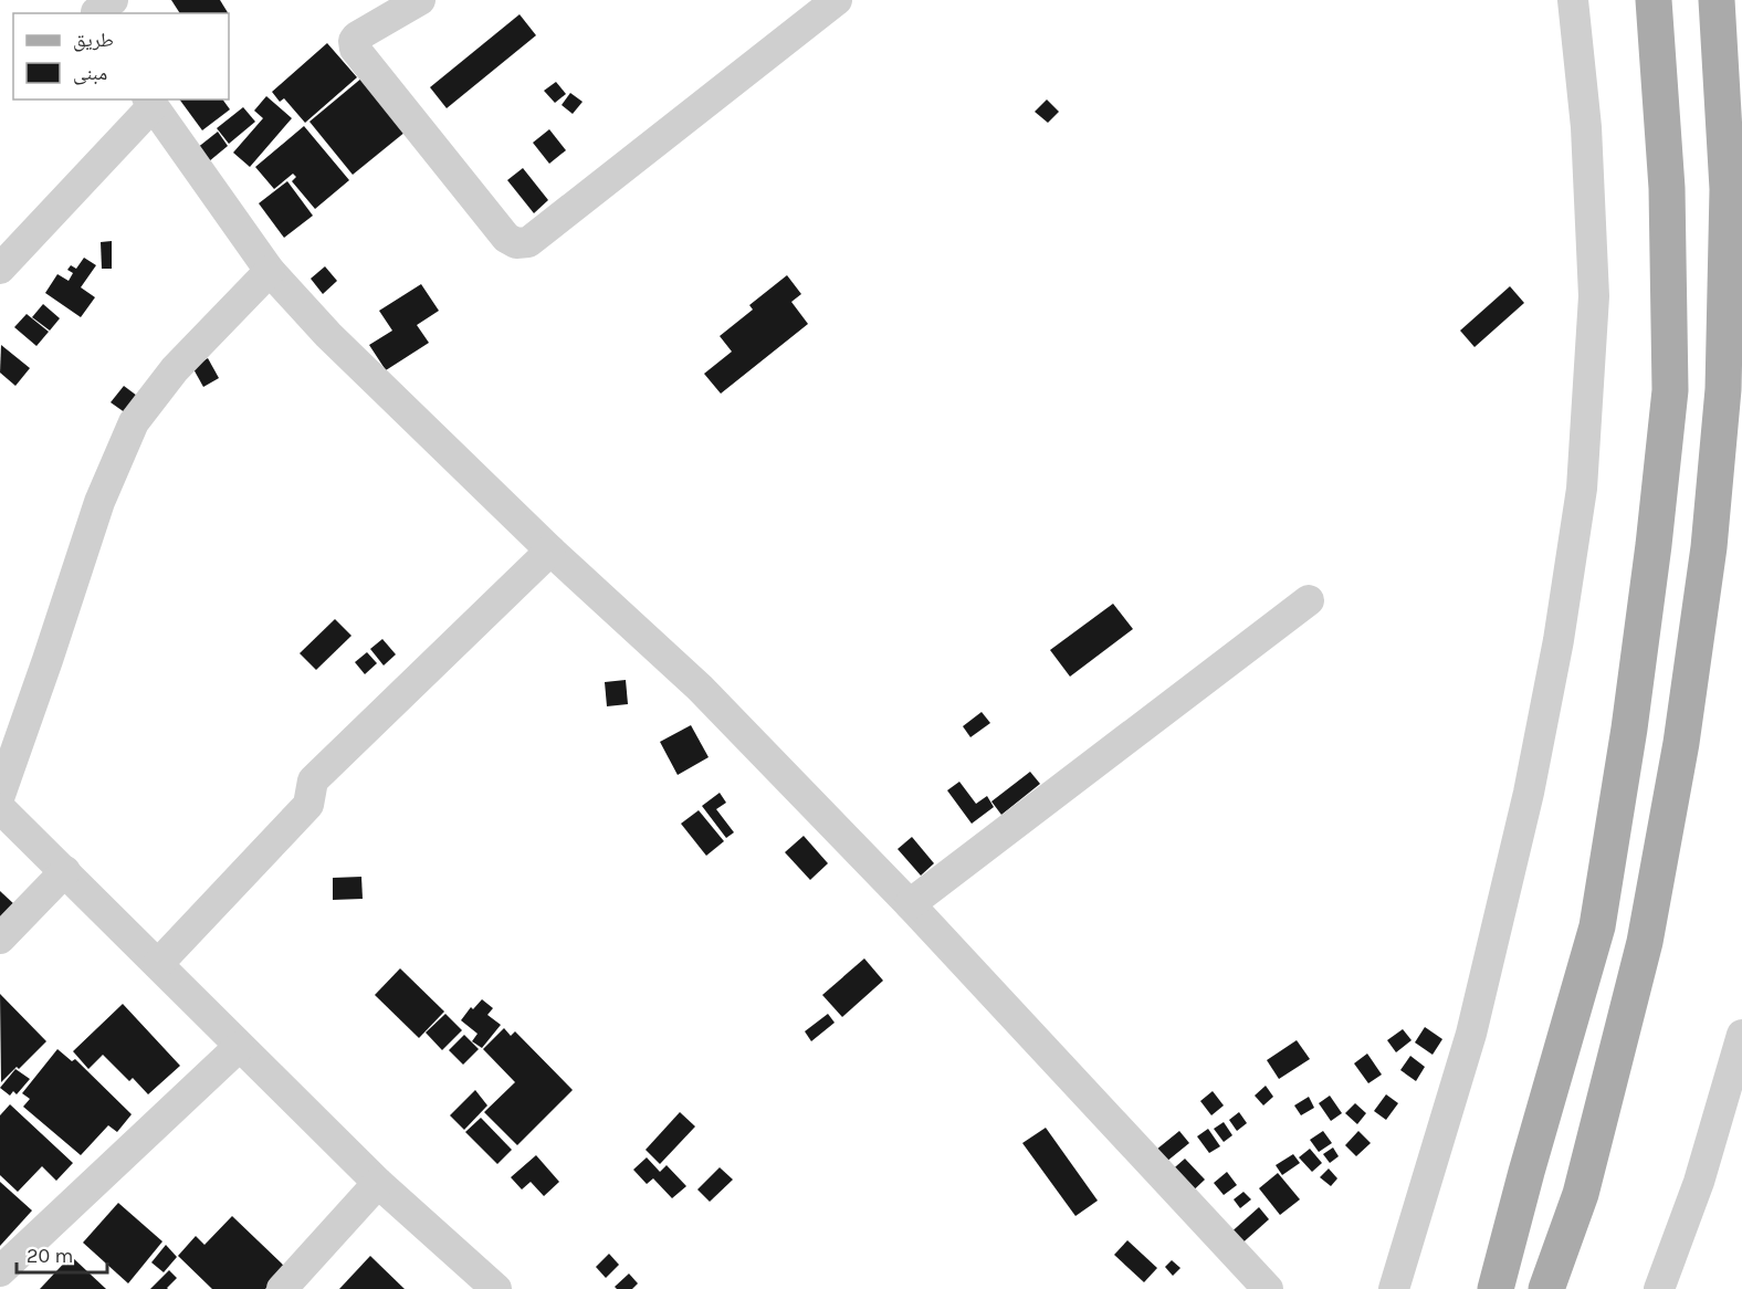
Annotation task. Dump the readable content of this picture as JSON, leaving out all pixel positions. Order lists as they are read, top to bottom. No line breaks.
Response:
{"legend":["طريق","مبنى"],"scale_bar":"20 m"}
